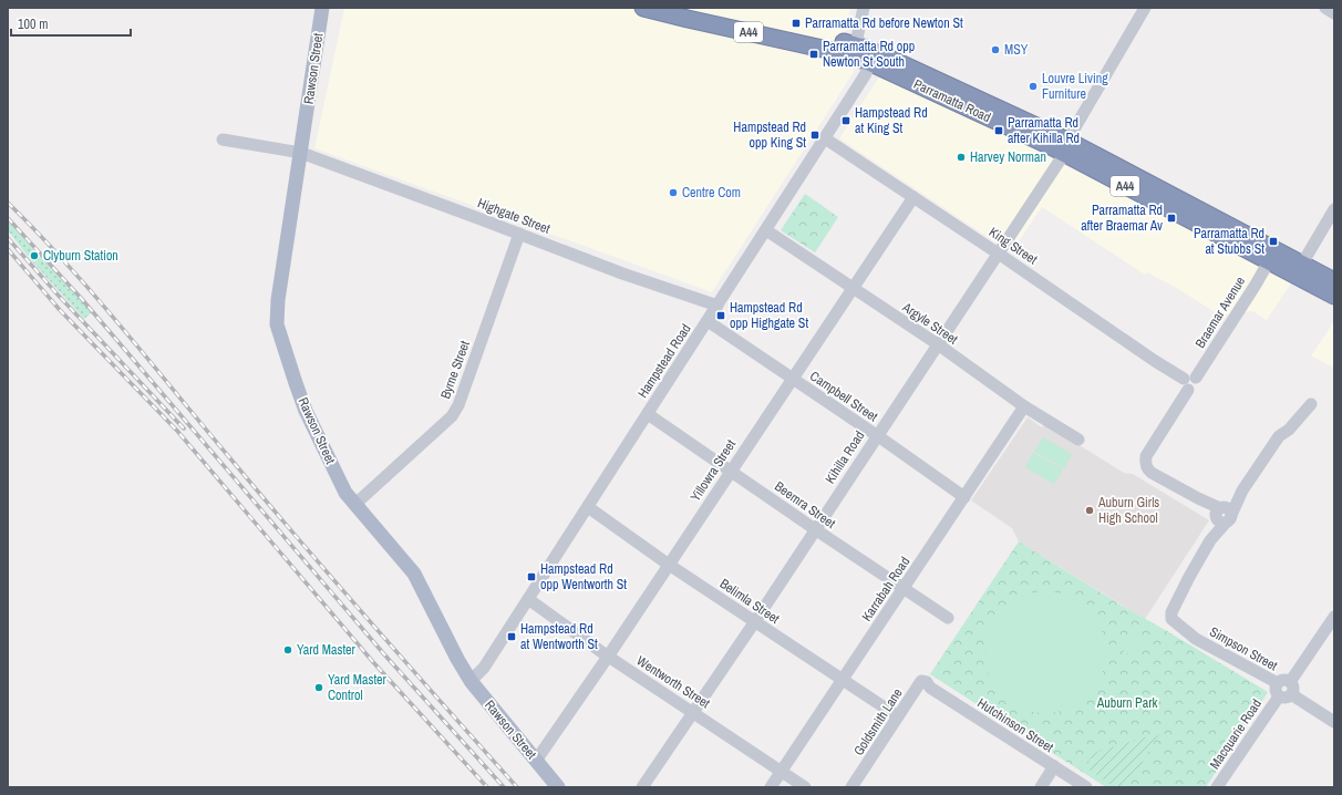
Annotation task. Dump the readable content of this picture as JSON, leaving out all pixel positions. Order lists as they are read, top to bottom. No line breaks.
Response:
{"streets":{"highway":["A44","Parramatta Road"],"main road":["Rawson Street"],"street":["Highgate Street","King Street","Braemar Avenue","Argyle Street","Hampstead Road","Byrne Street","Campbell Street","Kihilla Road","Yillowra Street","Beemra Street","Karrabah Road","Belimla Street","Simpson Street","Wentworth Street","Goldsmith Lane","Hutchinson Street","Macquarie Road"]},"crossings":[["Rawson Street","Highgate Street"],["Rawson Street","Hampstead Road"],["Rawson Street","Byrne Street"],["Rawson Street","Yillowra Street"],["Parramatta Road","Braemar Avenue"],["Parramatta Road","Hampstead Road"],["Parramatta Road","Kihilla Road"],["Highgate Street","Hampstead Road"],["Highgate Street","Byrne Street"],["King Street","Braemar Avenue"],["King Street","Hampstead Road"],["King Street","Kihilla Road"],["King Street","Yillowra Street"],["Braemar Avenue","Simpson Street"],["Argyle Street","Hampstead Road"],["Argyle Street","Kihilla Road"],["Argyle Street","Yillowra Street"],["Argyle Street","Karrabah Road"],["Hampstead Road","Campbell Street"],["Hampstead Road","Beemra Street"],["Hampstead Road","Belimla Street"],["Hampstead Road","Wentworth Street"],["Campbell Street","Kihilla Road"],["Campbell Street","Yillowra Street"],["Campbell Street","Karrabah Road"],["Kihilla Road","Beemra Street"],["Kihilla Road","Belimla Street"],["Kihilla Road","Wentworth Street"],["Yillowra Street","Beemra Street"],["Yillowra Street","Belimla Street"],["Yillowra Street","Wentworth Street"],["Beemra Street","Karrabah Road"],["Karrabah Road","Belimla Street"],["Karrabah Road","Wentworth Street"],["Belimla Street","Goldsmith Lane"],["Simpson Street","Macquarie Road"],["Goldsmith Lane","Hutchinson Street"]],"parks":["Auburn Park"],"places":{"transit":["Parramatta Rd before Newton St","Parramatta Rd opp Newton St South","Hampstead Rd at King St","Parramatta Rd after Kihilla Rd","Hampstead Rd opp King St","Parramatta Rd after Braemar Av","Parramatta Rd at Stubbs St","Hampstead Rd opp Highgate St","Hampstead Rd opp Wentworth St","Hampstead Rd at Wentworth St"],"other":["MSY","Louvre Living Furniture","Harvey Norman","Centre Com","Clyburn Station","Auburn Girls High School","Yard Master","Yard Master Control"]},"scale_bar":"100 m"}
